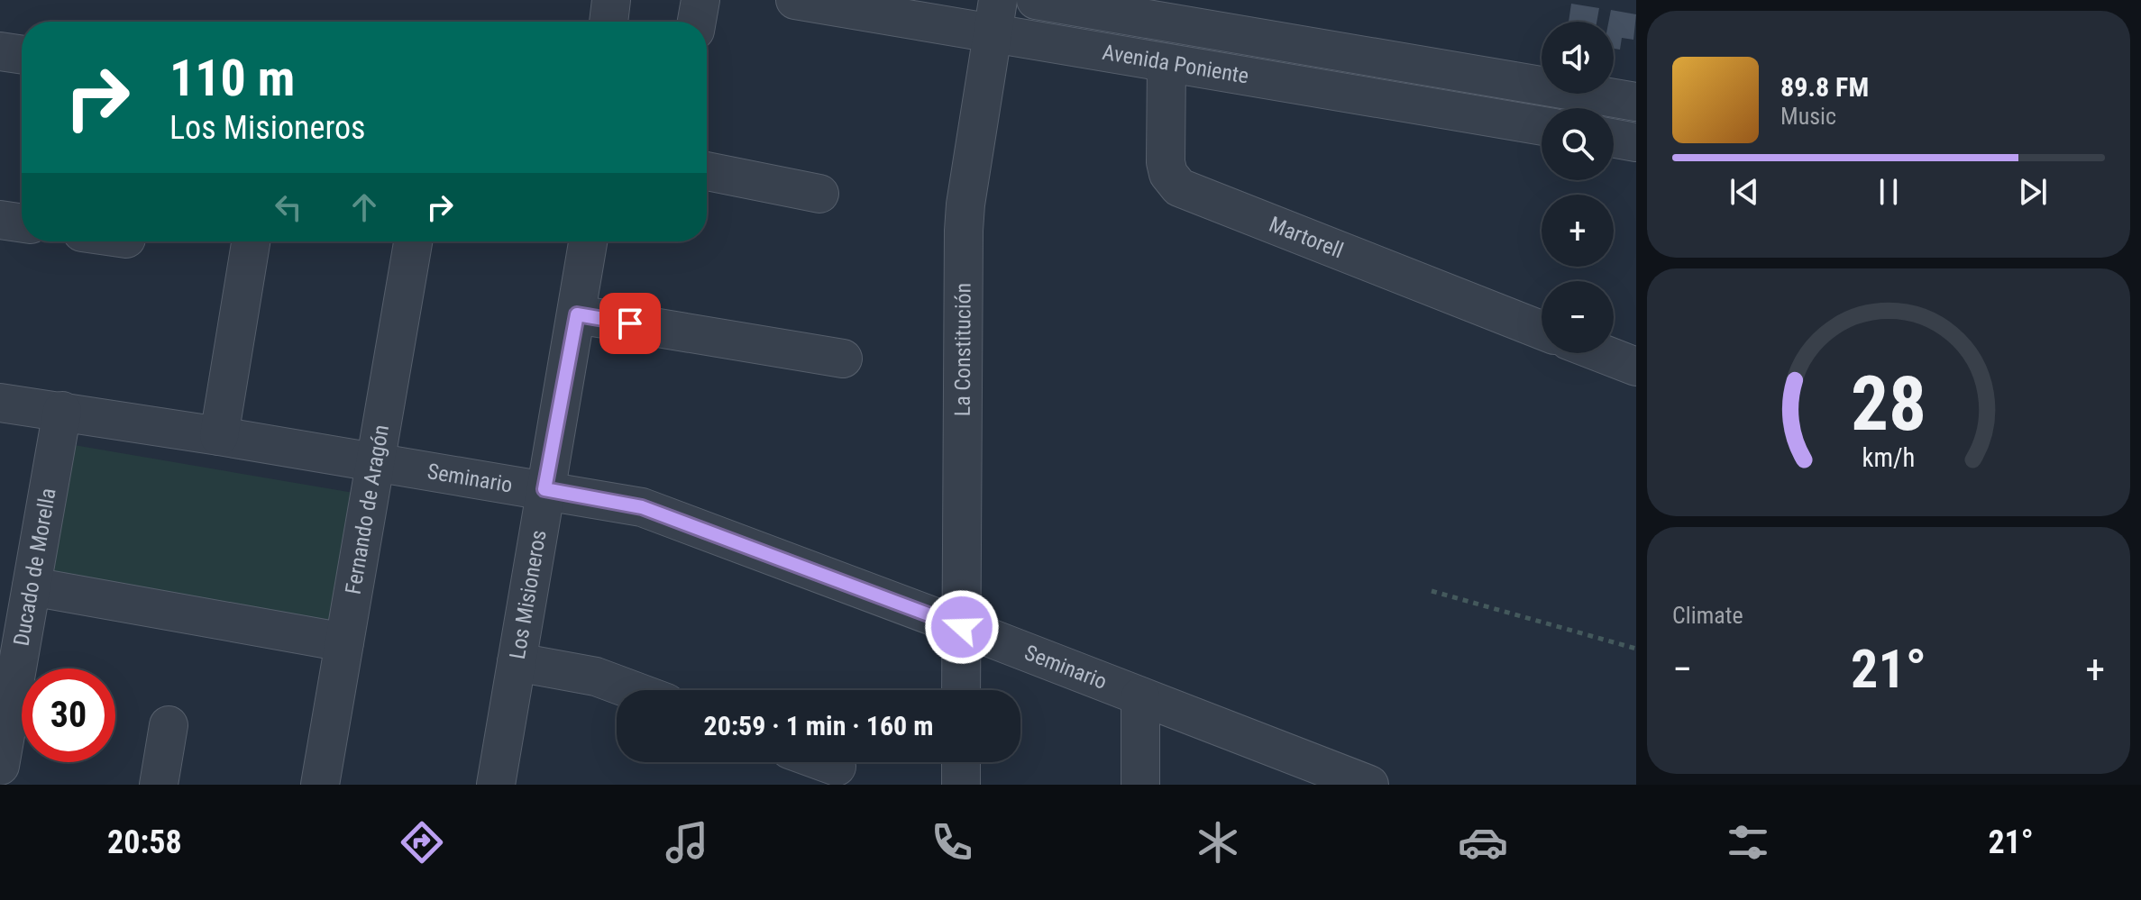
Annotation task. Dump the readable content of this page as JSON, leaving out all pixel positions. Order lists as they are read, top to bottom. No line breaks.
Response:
{"streets":{"street":["Avenida Poniente","Martorell","La Constitución","Seminario","Fernando de Aragón","Ducado de Morella","Los Misioneros"]},"crossings":[["Avenida Poniente","Martorell"],["Avenida Poniente","La Constitución"],["La Constitución","Seminario"],["Seminario","Fernando de Aragón"],["Seminario","Ducado de Morella"],["Seminario","Los Misioneros"]],"page":{"map_buttons":["+","−"],"turn":["110 m","Los Misioneros"],"song":["89.8 FM","Music"],"tile":"Climate","heat":["−","21°","+"],"limit":"30","trip":"20:59 · 1 min · 160 m","tabs":["20:58","21°"],"gauge":["28","km/h"]}}
